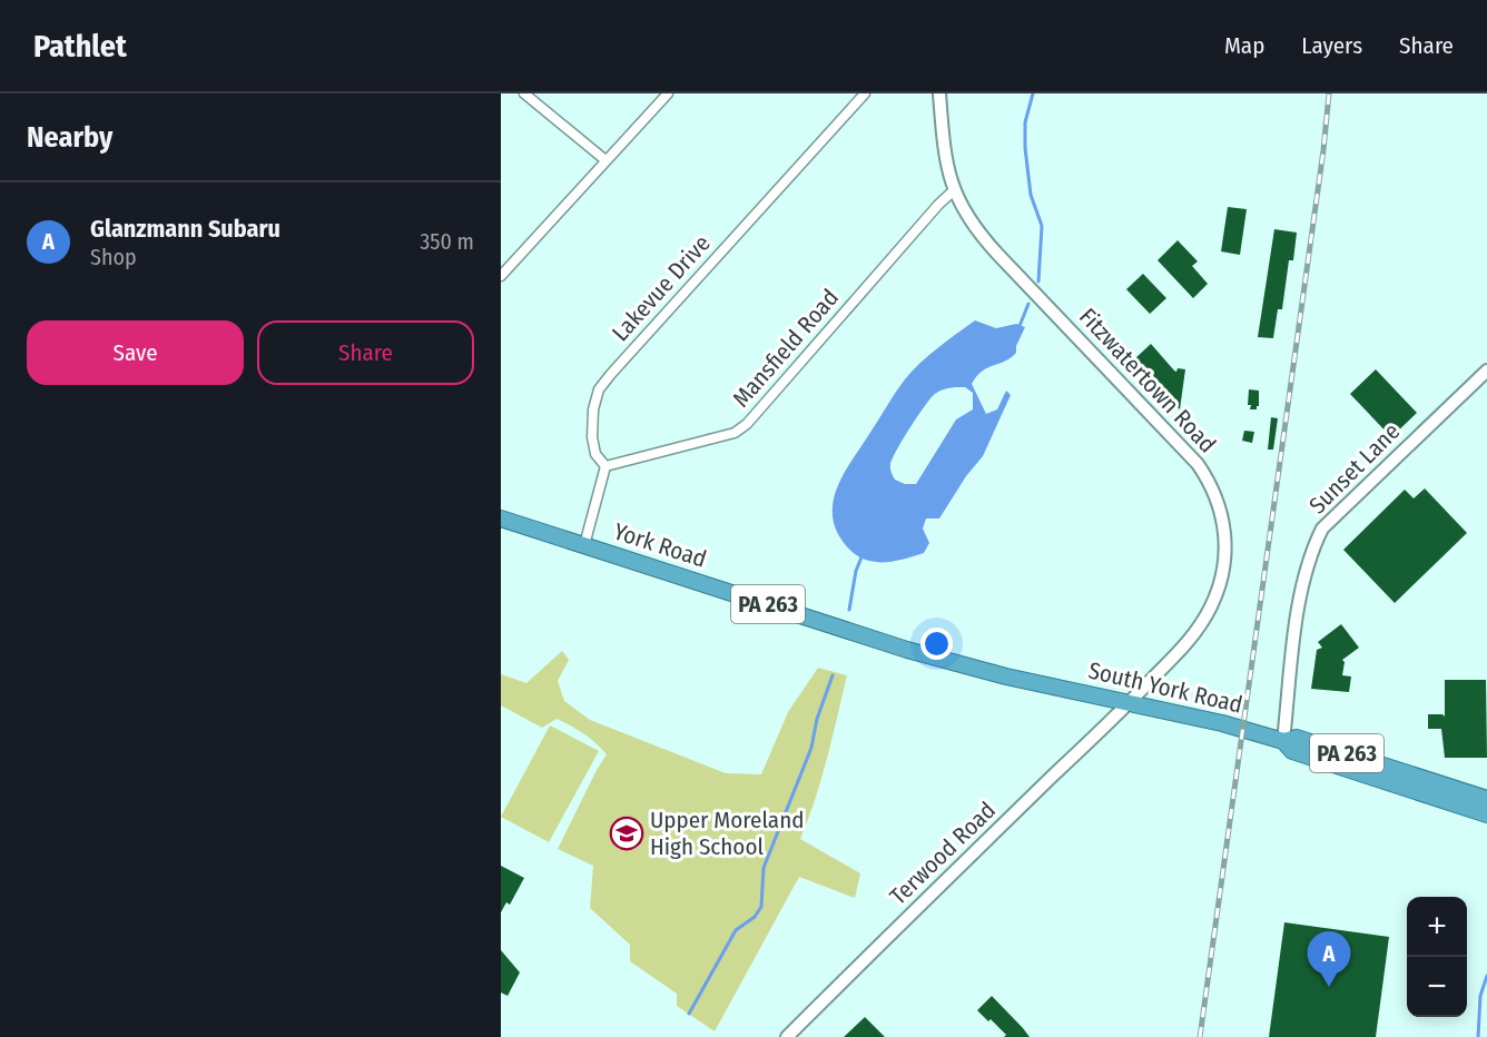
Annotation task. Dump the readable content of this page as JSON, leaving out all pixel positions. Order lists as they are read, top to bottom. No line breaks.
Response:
{"streets":{"highway":["York Road","PA 263","South York Road"],"street":["Lakevue Drive","Mansfield Road","Fitzwatertown Road","Sunset Lane","Terwood Road"]},"crossings":[["Lakevue Drive","Mansfield Road"],["Mansfield Road","Fitzwatertown Road"],["Fitzwatertown Road","South York Road"],["Fitzwatertown Road","Terwood Road"],["Sunset Lane","South York Road"],["York Road","South York Road"],["South York Road","Terwood Road"]],"places":{"school or university":["Upper Moreland High School"]},"page":{"header":"Pathlet","nav":["Map","Layers","Share"],"heading":"Nearby","list":[{"mark":"A","name":"Glanzmann Subaru","note":"Shop","value":"350 m"}],"buttons":["Save","Share"],"map_buttons":["+","−"],"pins":"A"}}
